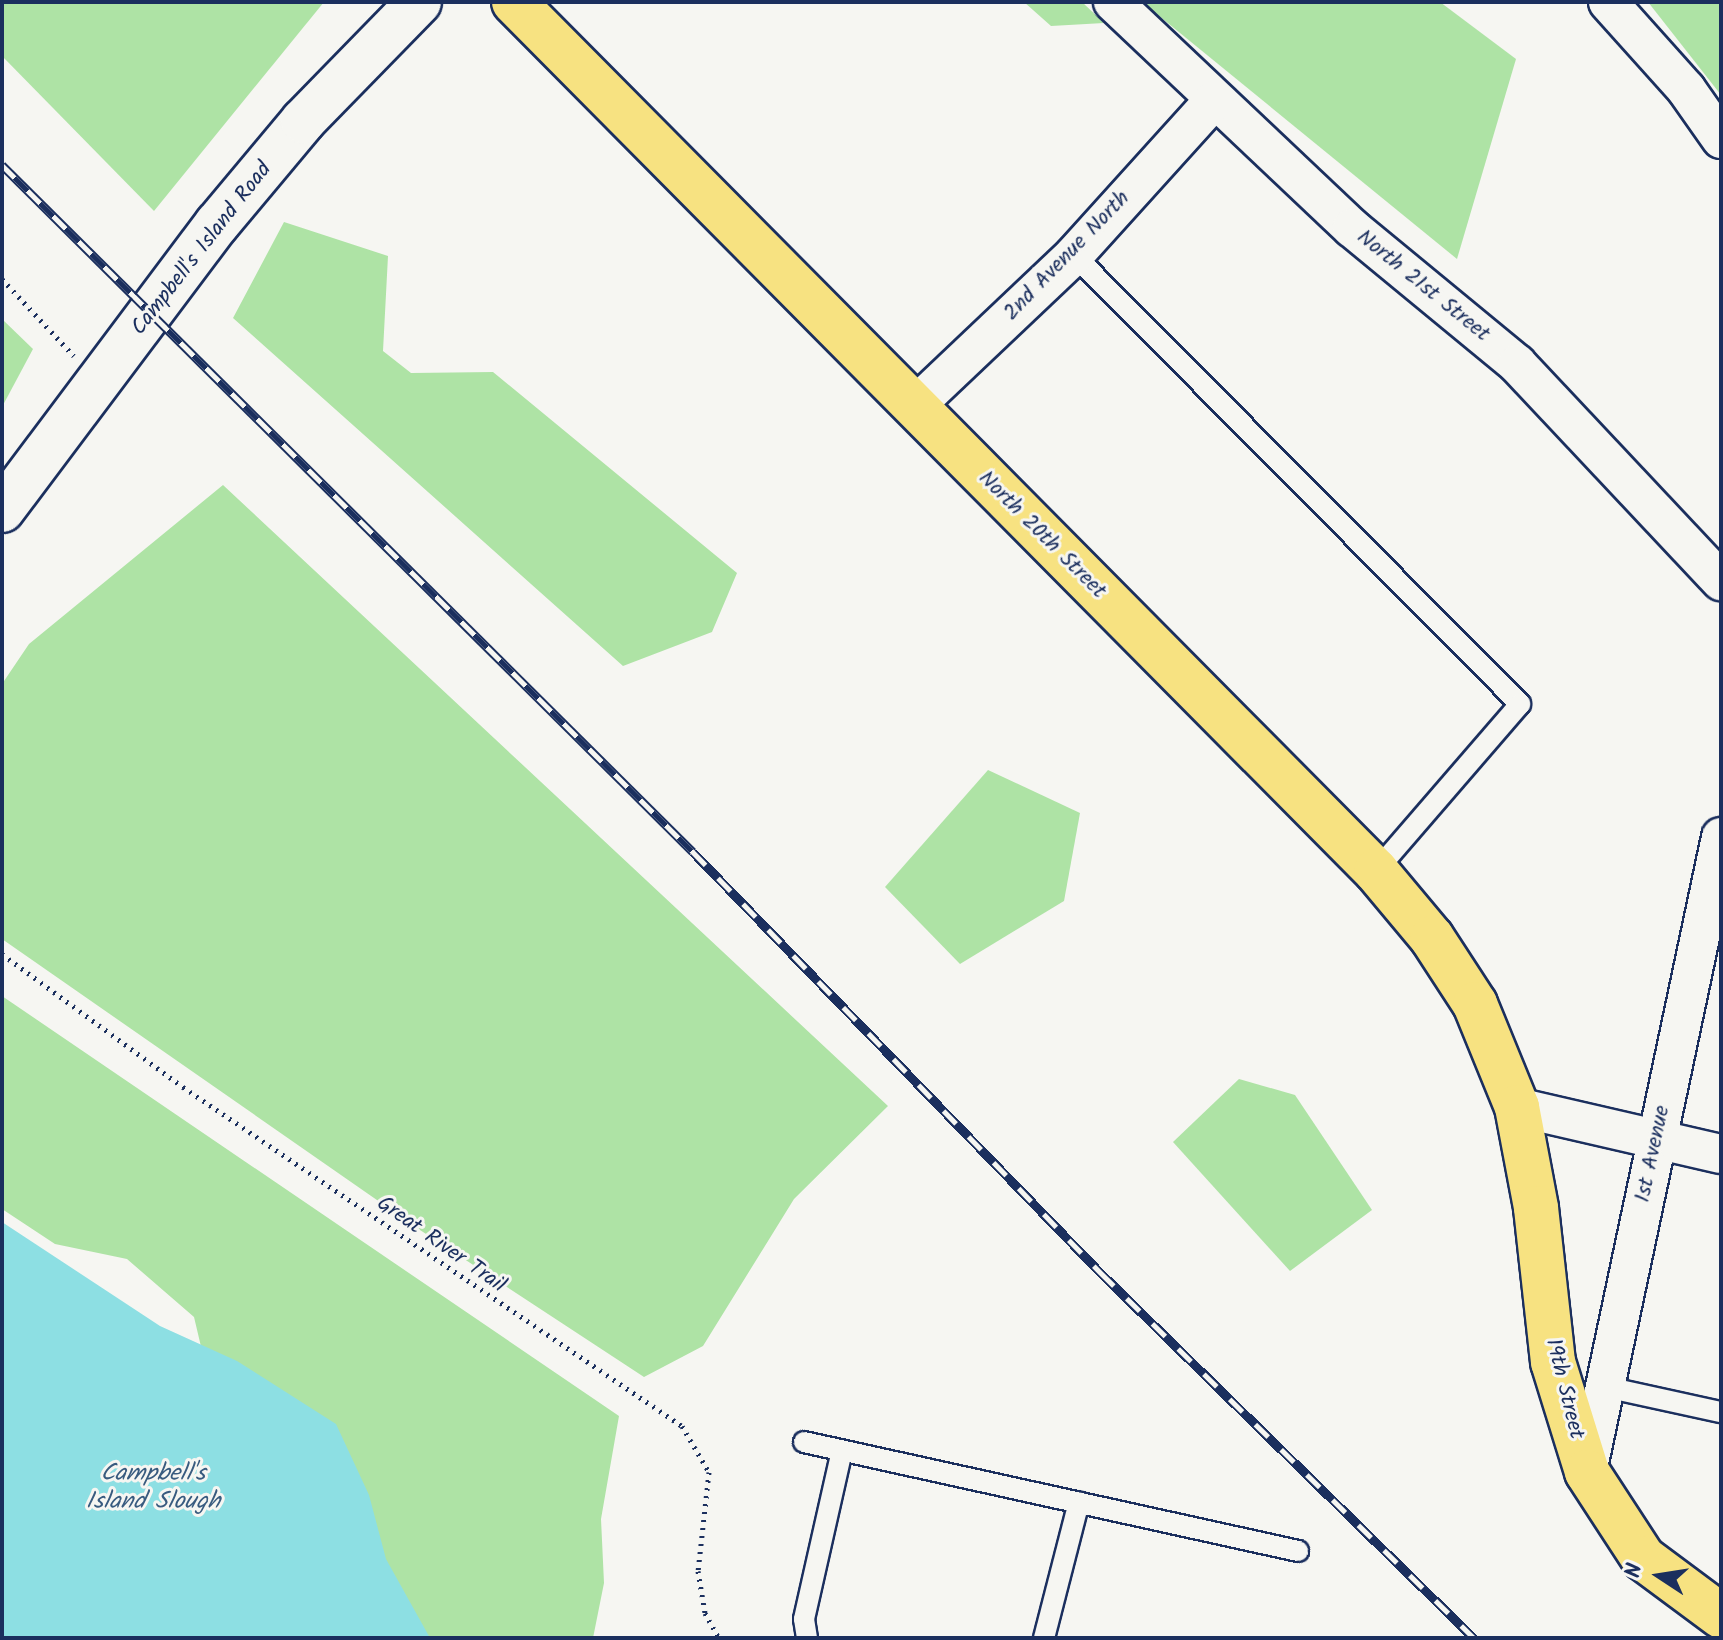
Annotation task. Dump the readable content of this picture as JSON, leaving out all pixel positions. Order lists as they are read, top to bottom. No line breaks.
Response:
{"streets":{"main road":["North 20th Street","19th Street"],"street":["Campbell's Island Road","2nd Avenue North","North 21st Street","1st Avenue"],"path":["Great River Trail"]},"crossings":[["2nd Avenue North","North 21st Street"],["2nd Avenue North","North 20th Street"],["North 20th Street","19th Street"],["1st Avenue","19th Street"]],"water":["Campbell's Island Slough"],"north":"left"}
